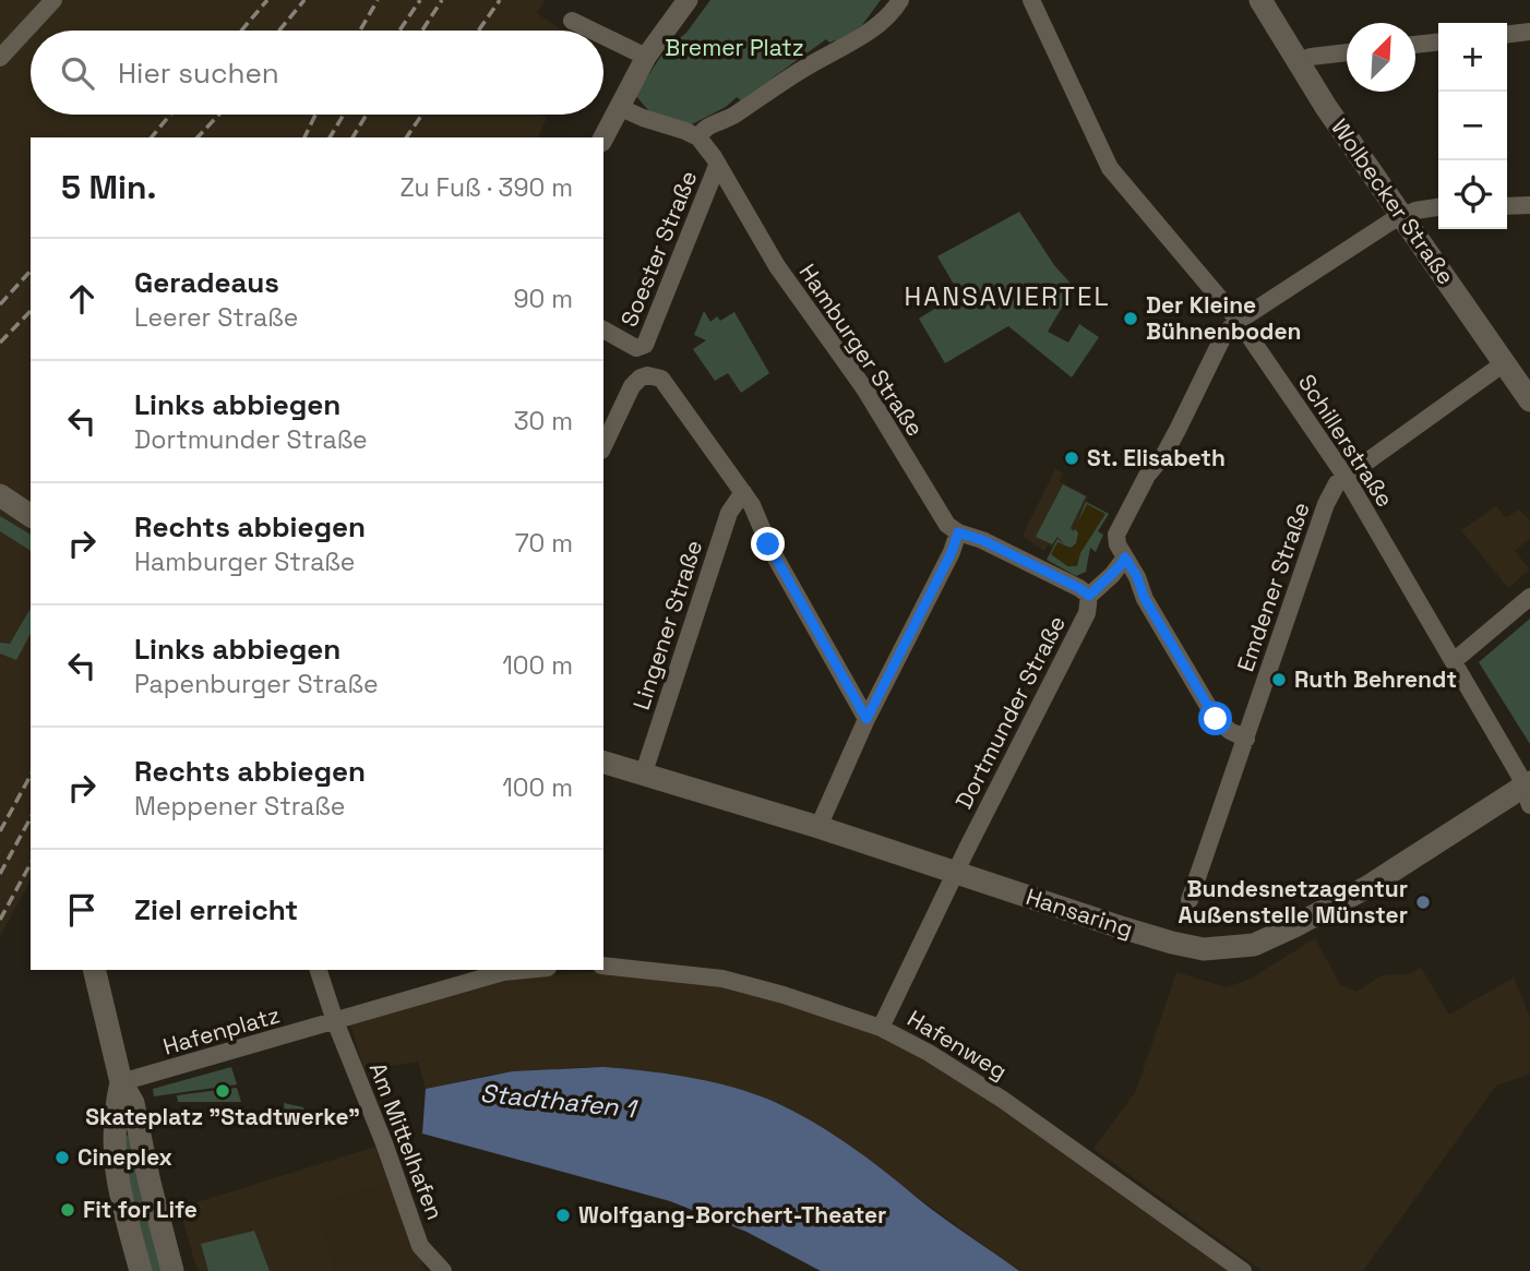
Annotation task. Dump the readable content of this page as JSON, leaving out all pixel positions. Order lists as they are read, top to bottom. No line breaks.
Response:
{"streets":{"main road":["Wolbecker Straße","Hansaring"],"street":["Soester Straße","Hamburger Straße","Schillerstraße","Emdener Straße","Lingener Straße","Dortmunder Straße","Hafenplatz","Hafenweg","Am Mittelhafen"]},"crossings":[["Wolbecker Straße","Emdener Straße"],["Soester Straße","Hamburger Straße"],["Hamburger Straße","Dortmunder Straße"],["Schillerstraße","Emdener Straße"],["Schillerstraße","Hansaring"],["Lingener Straße","Hansaring"],["Dortmunder Straße","Hansaring"],["Dortmunder Straße","Hafenweg"],["Hafenplatz","Am Mittelhafen"]],"districts":["HANSAVIERTEL"],"water":["Stadthafen 1"],"parks":["Bremer Platz"],"places":["Der Kleine Bühnenboden","St. Elisabeth","Ruth Behrendt","Bundesnetzagentur Außenstelle Münster","Skateplatz \"Stadtwerke\"","Cineplex","Fit for Life","Wolfgang-Borchert-Theater"],"north":"top right","page":{"map_buttons":["+","−"],"search":"Hier suchen","heading":["5 Min.","Zu Fuß · 390 m"],"list":[["Geradeaus","Leerer Straße","90 m"],["Links abbiegen","Dortmunder Straße","30 m"],["Rechts abbiegen","Hamburger Straße","70 m"],["Links abbiegen","Papenburger Straße","100 m"],["Rechts abbiegen","Meppener Straße","100 m"],"Ziel erreicht"]}}
